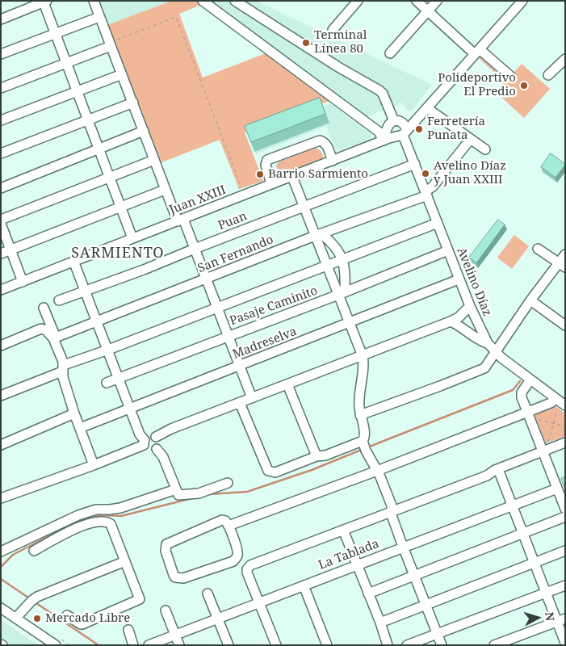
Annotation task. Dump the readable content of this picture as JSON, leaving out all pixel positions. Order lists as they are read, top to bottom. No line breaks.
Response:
{"streets":{"street":["Juan XXIII","Puan","San Fernando","Avelino Díaz","Pasaje Caminito","Madreselva","La Tablada"]},"crossings":[["Juan XXIII","Avelino Díaz"],["Puan","Avelino Díaz"],["San Fernando","Avelino Díaz"],["Avelino Díaz","Pasaje Caminito"],["Avelino Díaz","Madreselva"]],"districts":["SARMIENTO"],"places":["Terminal Línea 80","Polideportivo El Predio","Ferretería Punata","Avelino Díaz y Juan XXIII","Barrio Sarmiento","Mercado Libre"],"north":"right"}
